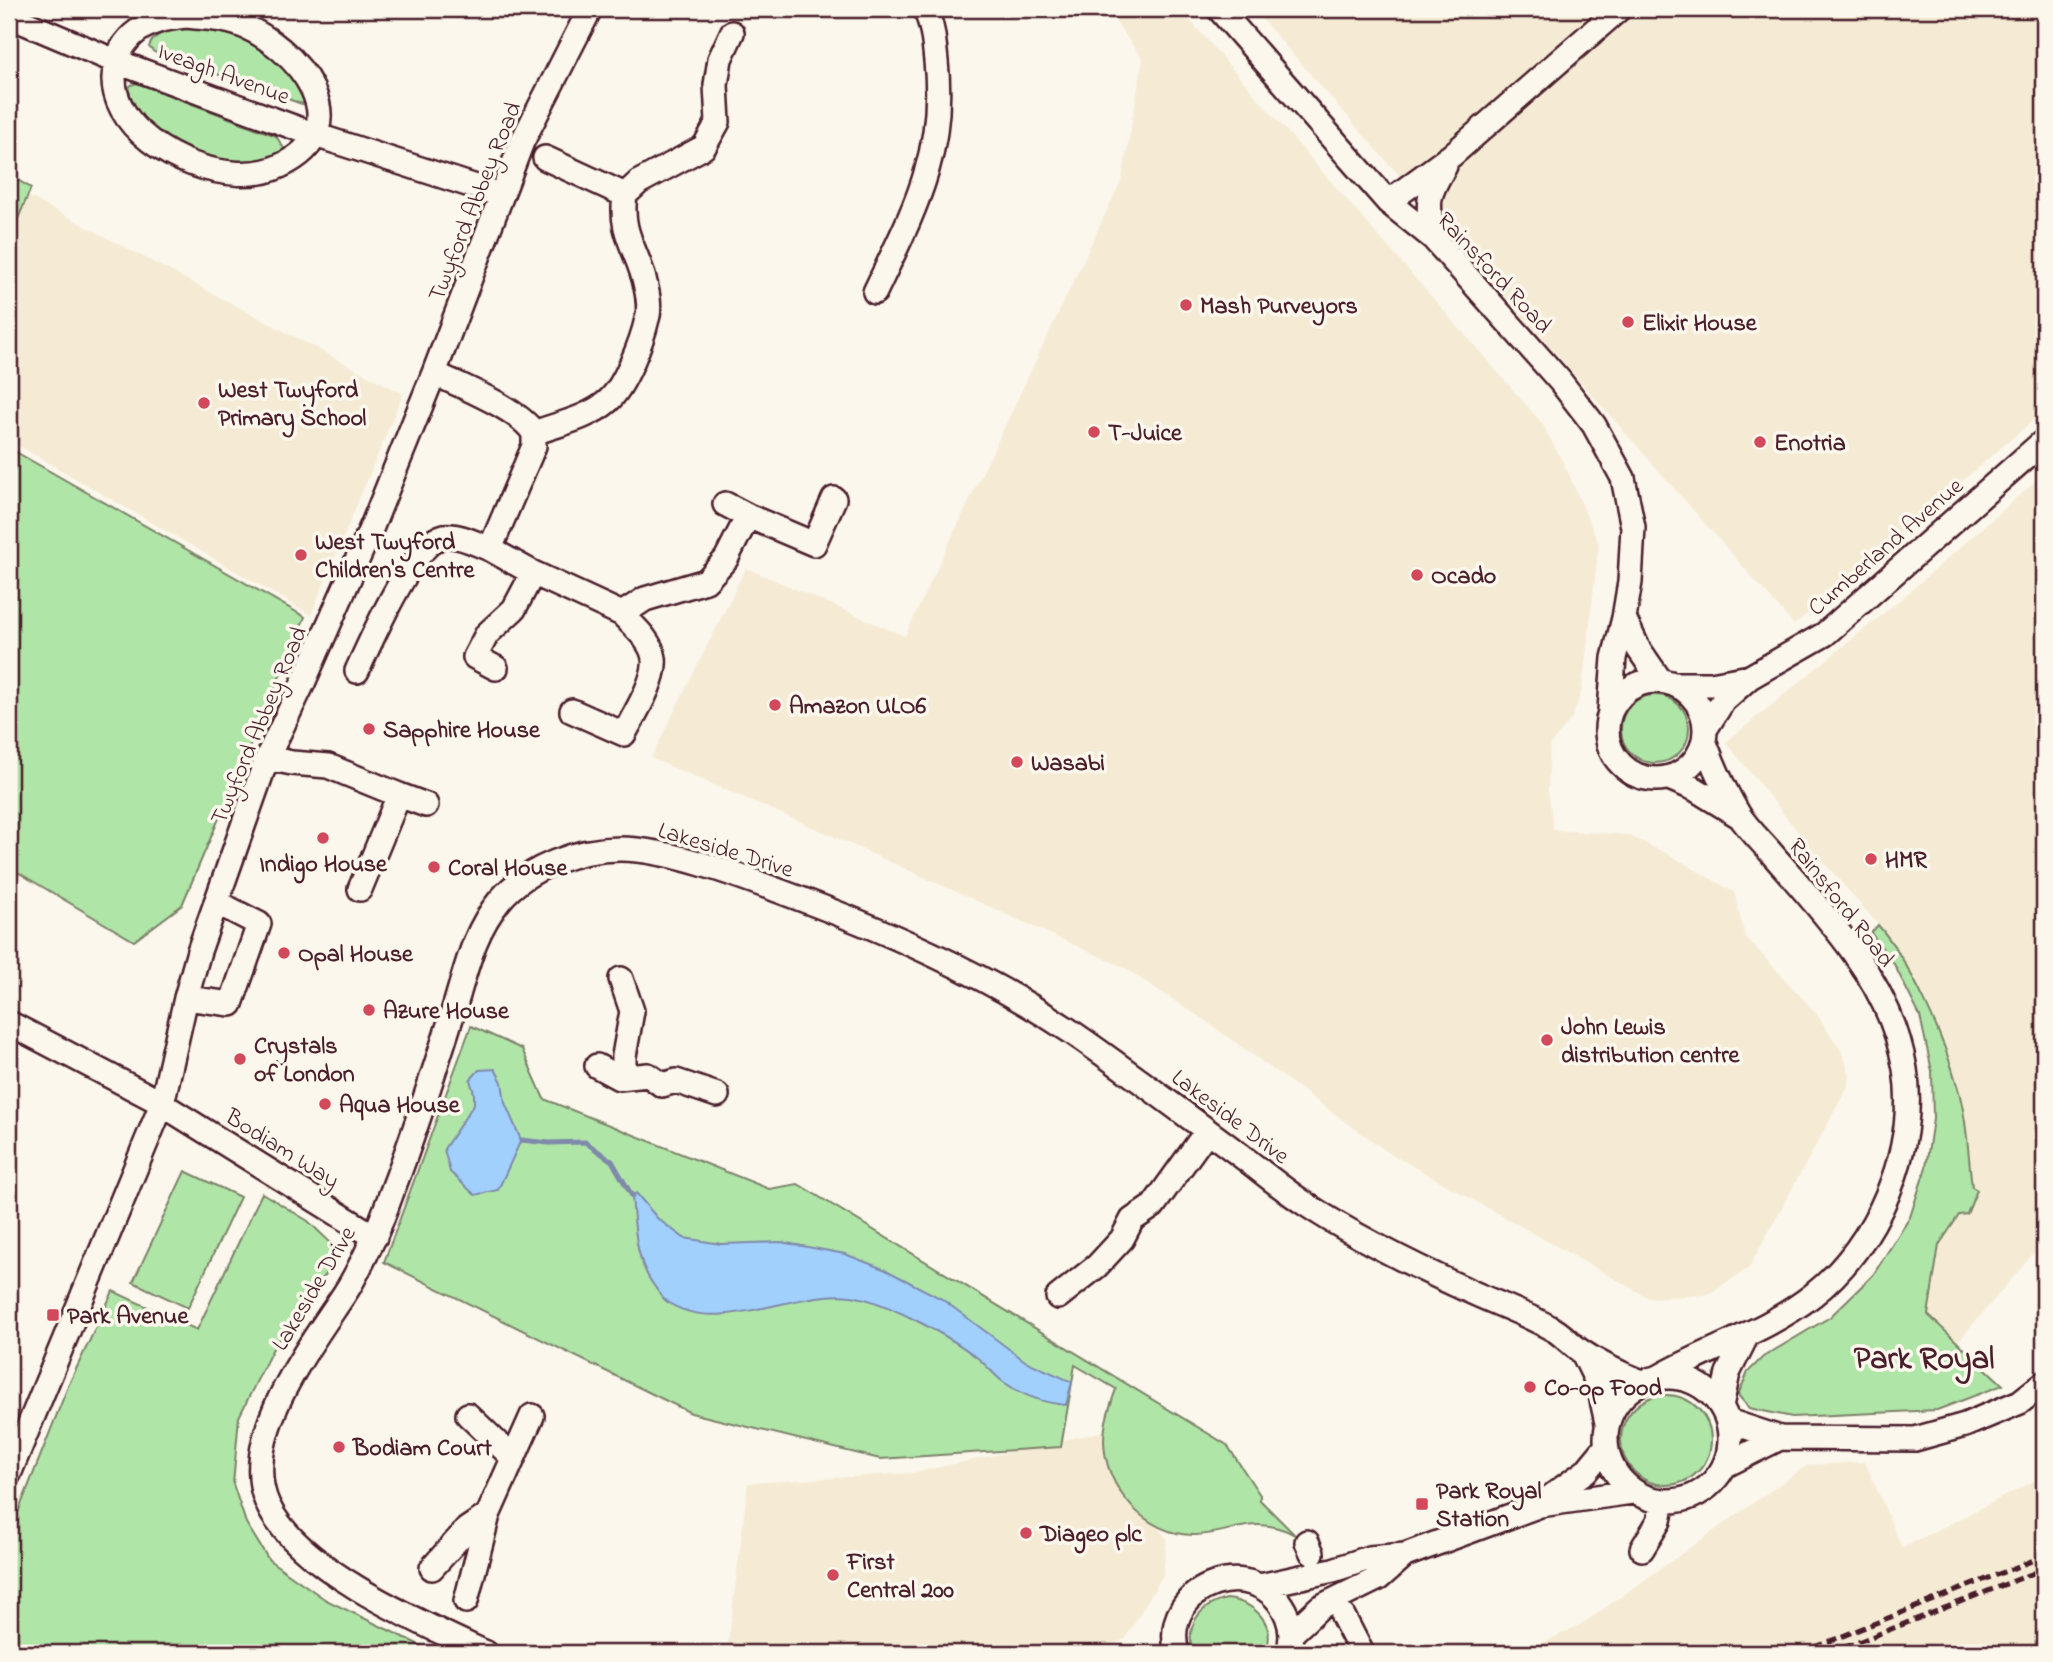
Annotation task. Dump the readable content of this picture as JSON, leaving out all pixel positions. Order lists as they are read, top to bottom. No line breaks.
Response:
{"streets":{"street":["Iveagh Avenue","Twyford Abbey Road","Rainsford Road","Cumberland Avenue","Lakeside Drive","Bodiam Way"]},"crossings":[["Iveagh Avenue","Twyford Abbey Road"],["Twyford Abbey Road","Bodiam Way"],["Rainsford Road","Cumberland Avenue"],["Rainsford Road","Lakeside Drive"],["Lakeside Drive","Bodiam Way"]],"districts":["Park Royal"],"places":{"other":["Mash Purveyors","Elixir House","West Twyford Primary School","T-Juice","Enotria","West Twyford Children's Centre","Ocado","Amazon ULO6","Sapphire House","Wasabi","Indigo House","HMR","Coral House","Opal House","Azure House","John Lewis distribution centre","Crystals of London","Aqua House","Co-op Food","Bodiam Court","Diageo plc","First Central 200"],"transit":["Park Avenue","Park Royal Station"]}}
